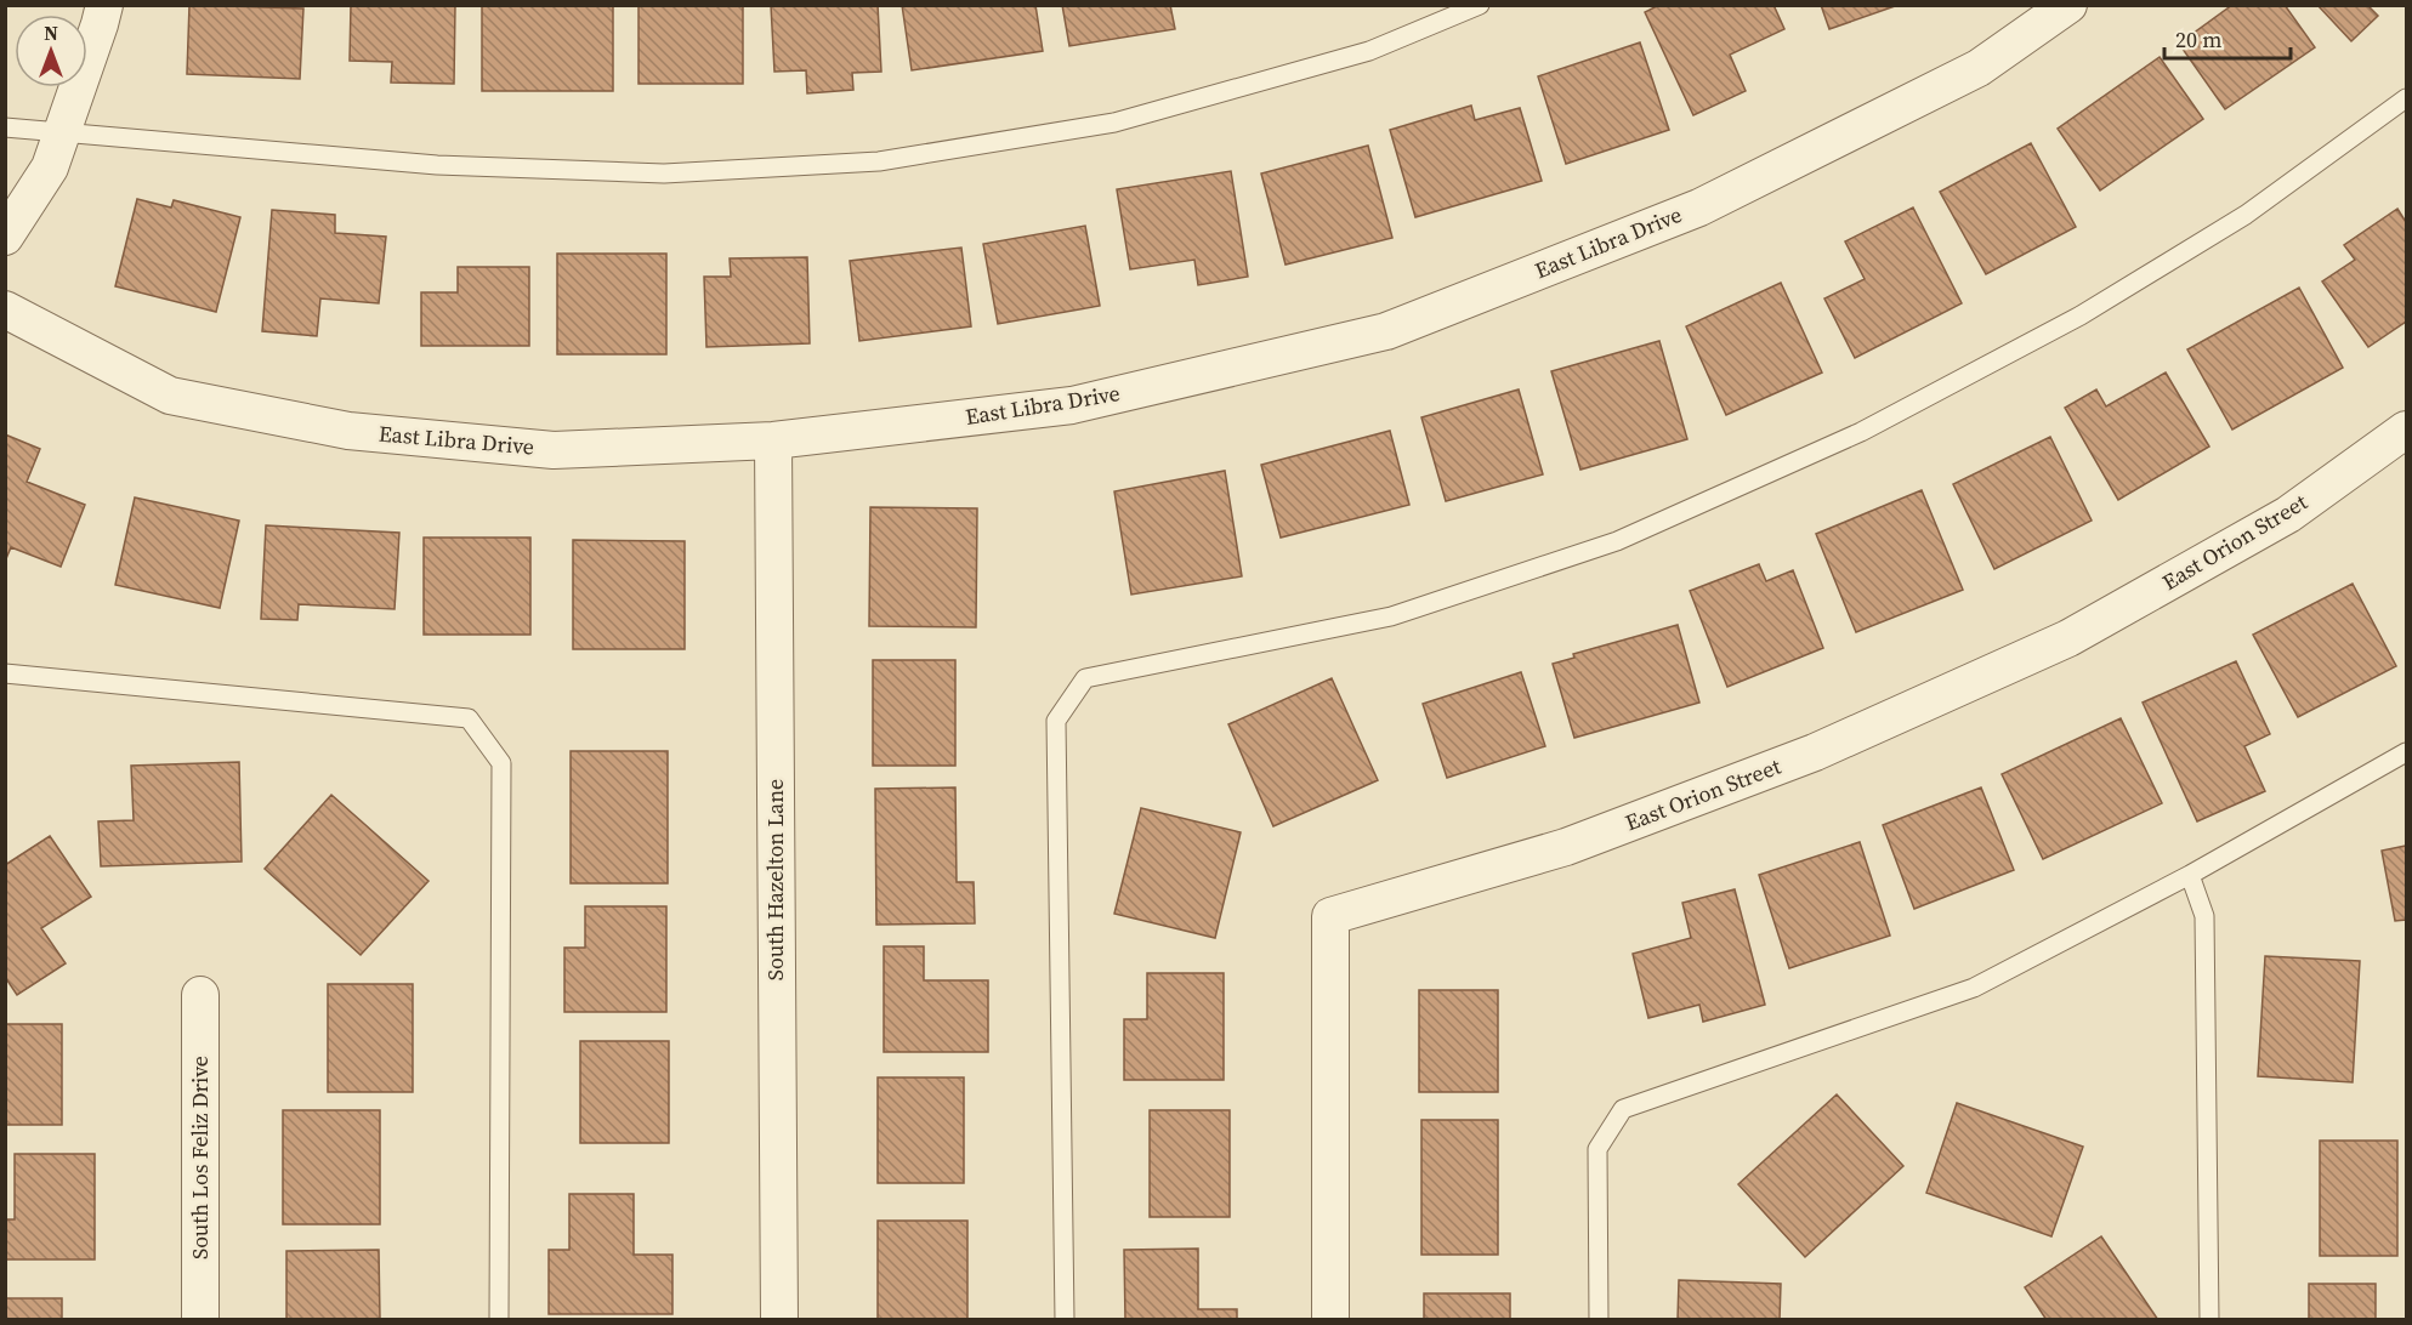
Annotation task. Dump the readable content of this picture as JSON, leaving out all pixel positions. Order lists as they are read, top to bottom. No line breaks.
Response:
{"streets":{"street":["East Libra Drive","East Orion Street","South Hazelton Lane","South Los Feliz Drive"]},"crossings":[["East Libra Drive","South Hazelton Lane"]],"scale_bar":"20 m","north":"top"}
